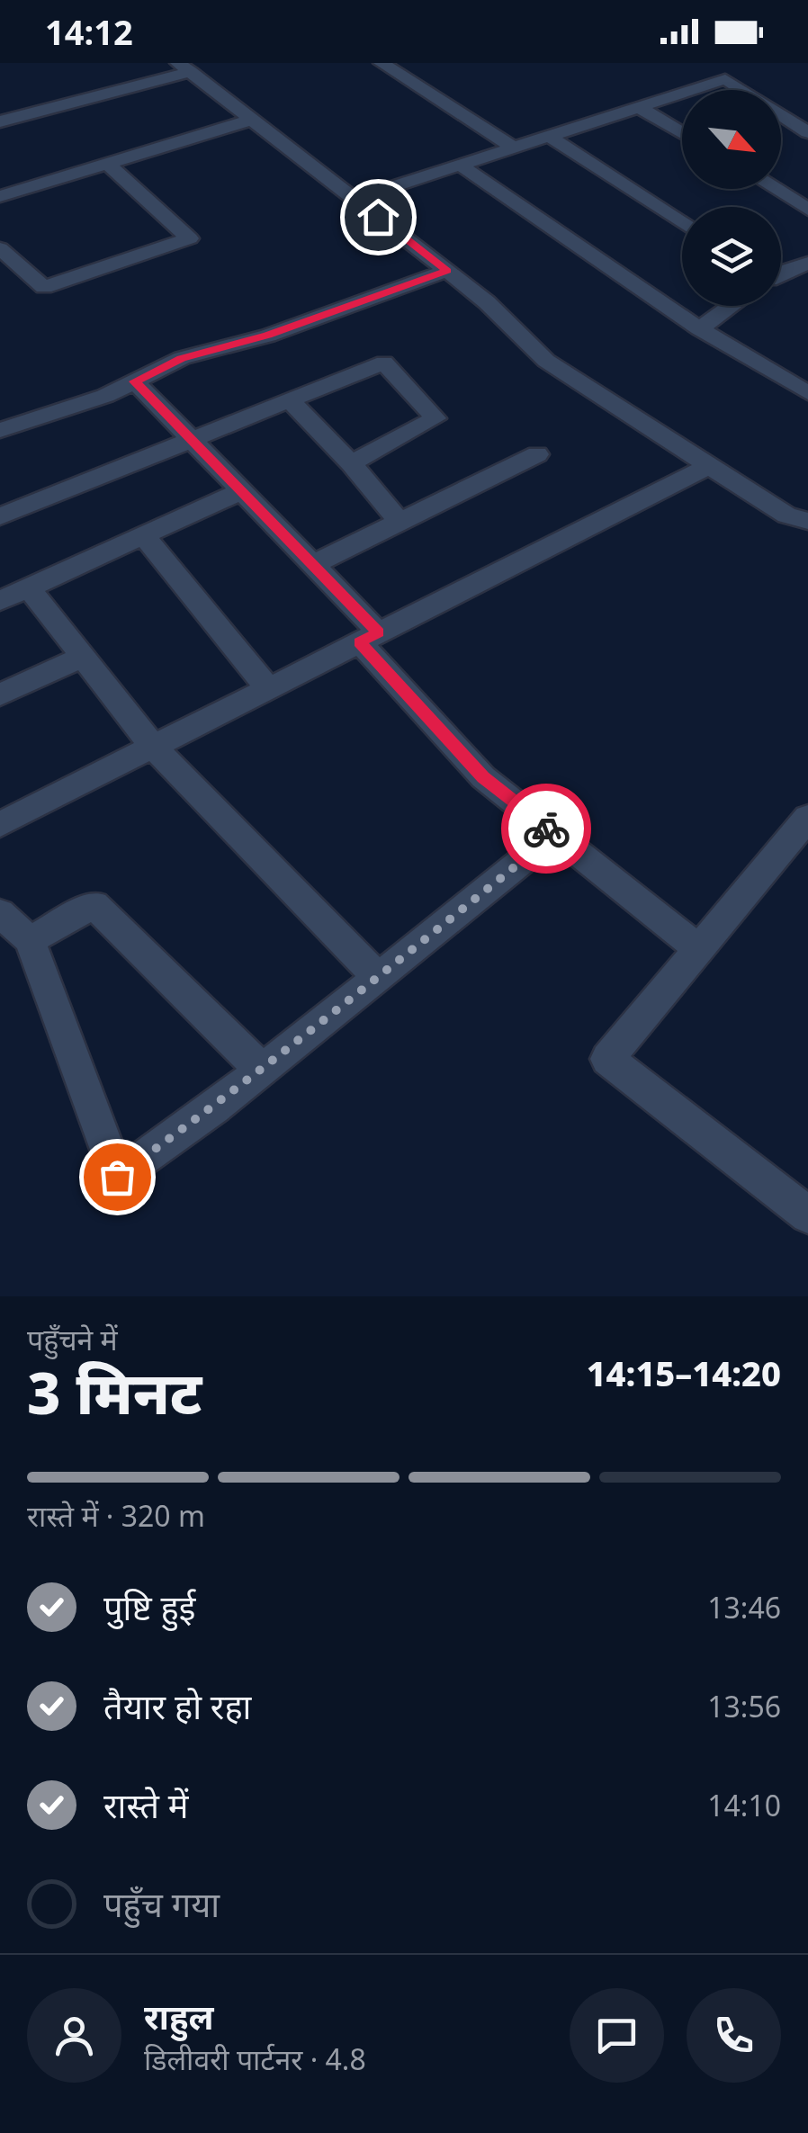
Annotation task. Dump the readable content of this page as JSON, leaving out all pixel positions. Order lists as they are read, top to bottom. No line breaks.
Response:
{"north":"bottom right","page":{"status":"14:12","heading":["3 मिनट","पहुँचने में","14:15–14:20"],"panel":["राहुल","डिलीवरी पार्टनर · 4.8"],"bar":"रास्ते में · 320 m","list":[["पुष्टि हुई","13:46"],["तैयार हो रहा","13:56"],["रास्ते में","14:10"],"पहुँच गया"]}}
